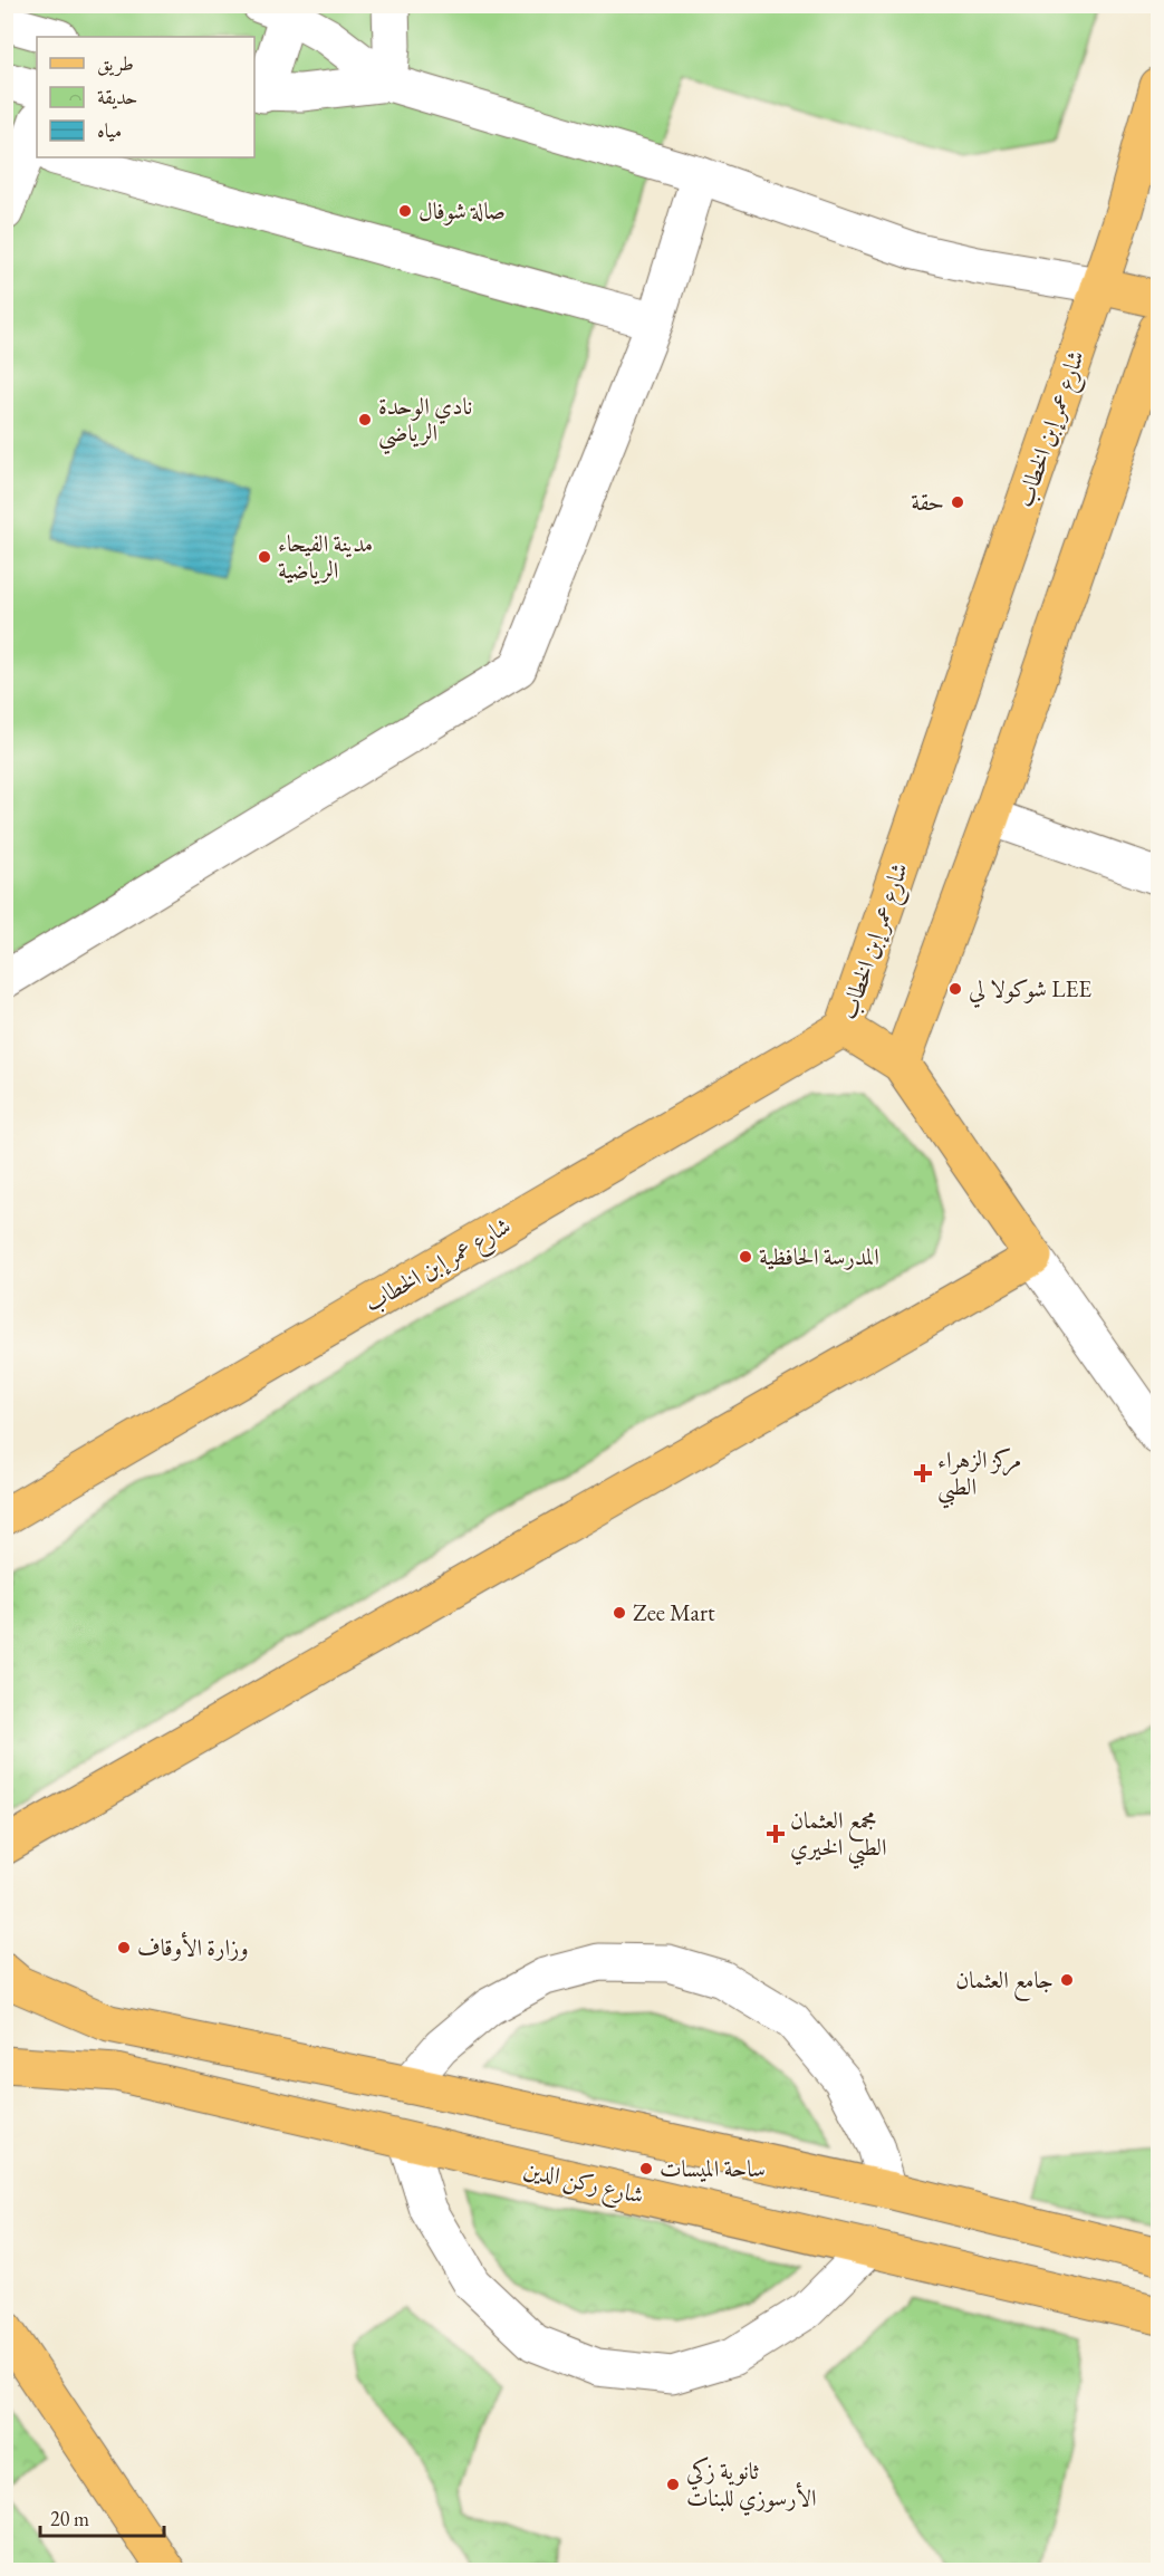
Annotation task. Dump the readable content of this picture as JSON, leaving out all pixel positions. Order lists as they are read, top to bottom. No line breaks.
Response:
{"streets":{"main road":["شارع عمر إبن الخطاب","شارع ركن الدين"]},"places":{"other":["صالة شوفال","نادي الوحدة الرياضي","حقة","مدينة الفيحاء الرياضية","شوكولا لي LEE","المدرسة الحافظية","Zee Mart","وزارة الأوقاف","جامع العثمان","ساحة الميسات","ثانوية زكي الأرسوزي للبنات"],"health":["مركز الزهراء الطبي","مجمع العثمان الطبي الخيري"]},"legend":["طريق","حديقة","مياه"],"scale_bar":"20 m"}
